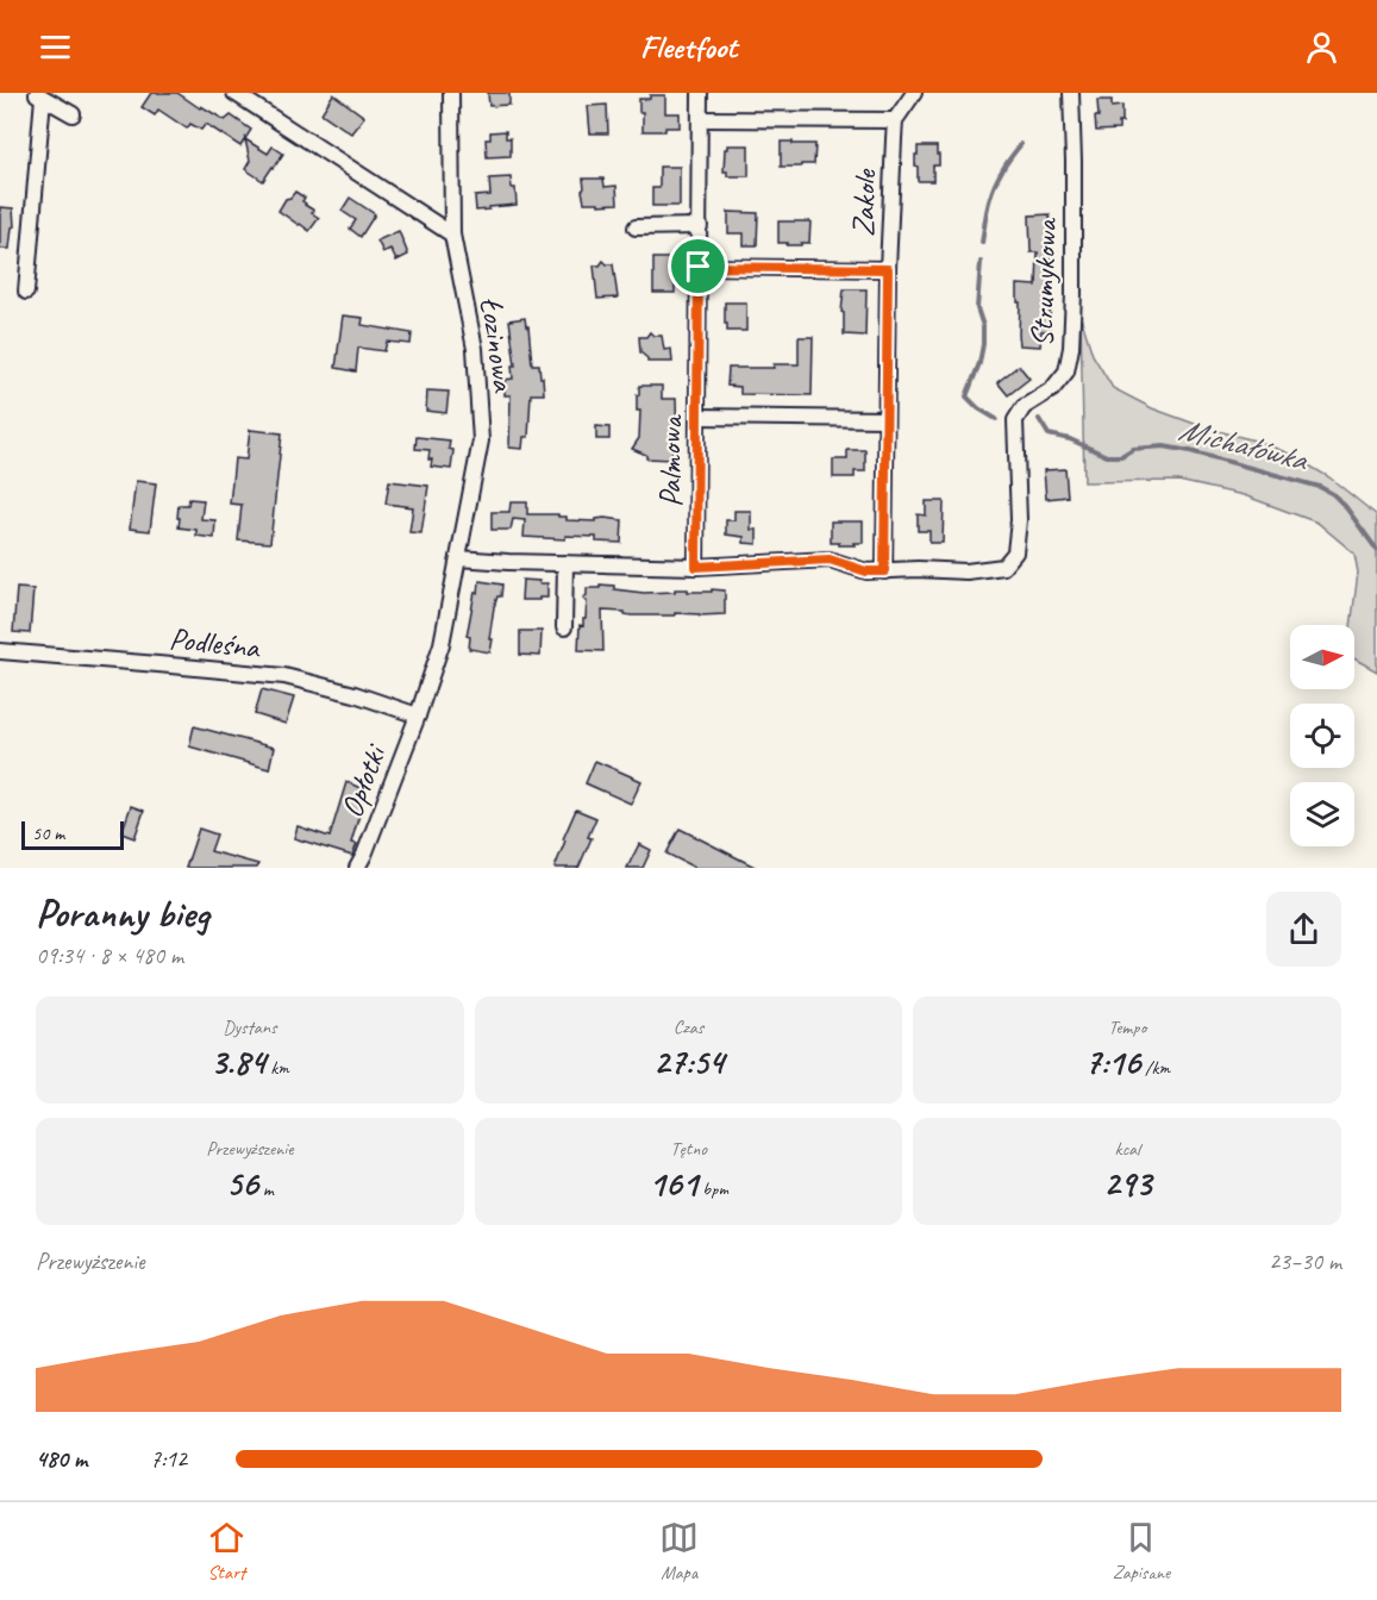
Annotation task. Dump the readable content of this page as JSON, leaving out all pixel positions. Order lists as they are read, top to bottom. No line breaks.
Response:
{"streets":{"street":["Zakole","Strumykowa","Łozinowa","Palmowa","Podleśna","Opłotki"]},"crossings":[["Zakole","Strumykowa"],["Strumykowa","Palmowa"],["Łozinowa","Podleśna"],["Łozinowa","Opłotki"],["Podleśna","Opłotki"]],"water":["Michałówka"],"scale_bar":"50 m","north":"right","page":{"header":"Fleetfoot","scale":"50 m","heading":["Poranny bieg","09:34 · 8 × 480 m"],"stats":[["Dystans","3.84 km"],["Czas","27:54"],["Tempo","7:16 /km"],["Przewyższenie","56 m"],["Tętno","161 bpm"],["kcal","293"]],"chart":["Przewyższenie","23–30 m"],"list":[{"name":"480 m","note":"7:12"}],"tabs":["Start","Mapa","Zapisane"]}}
